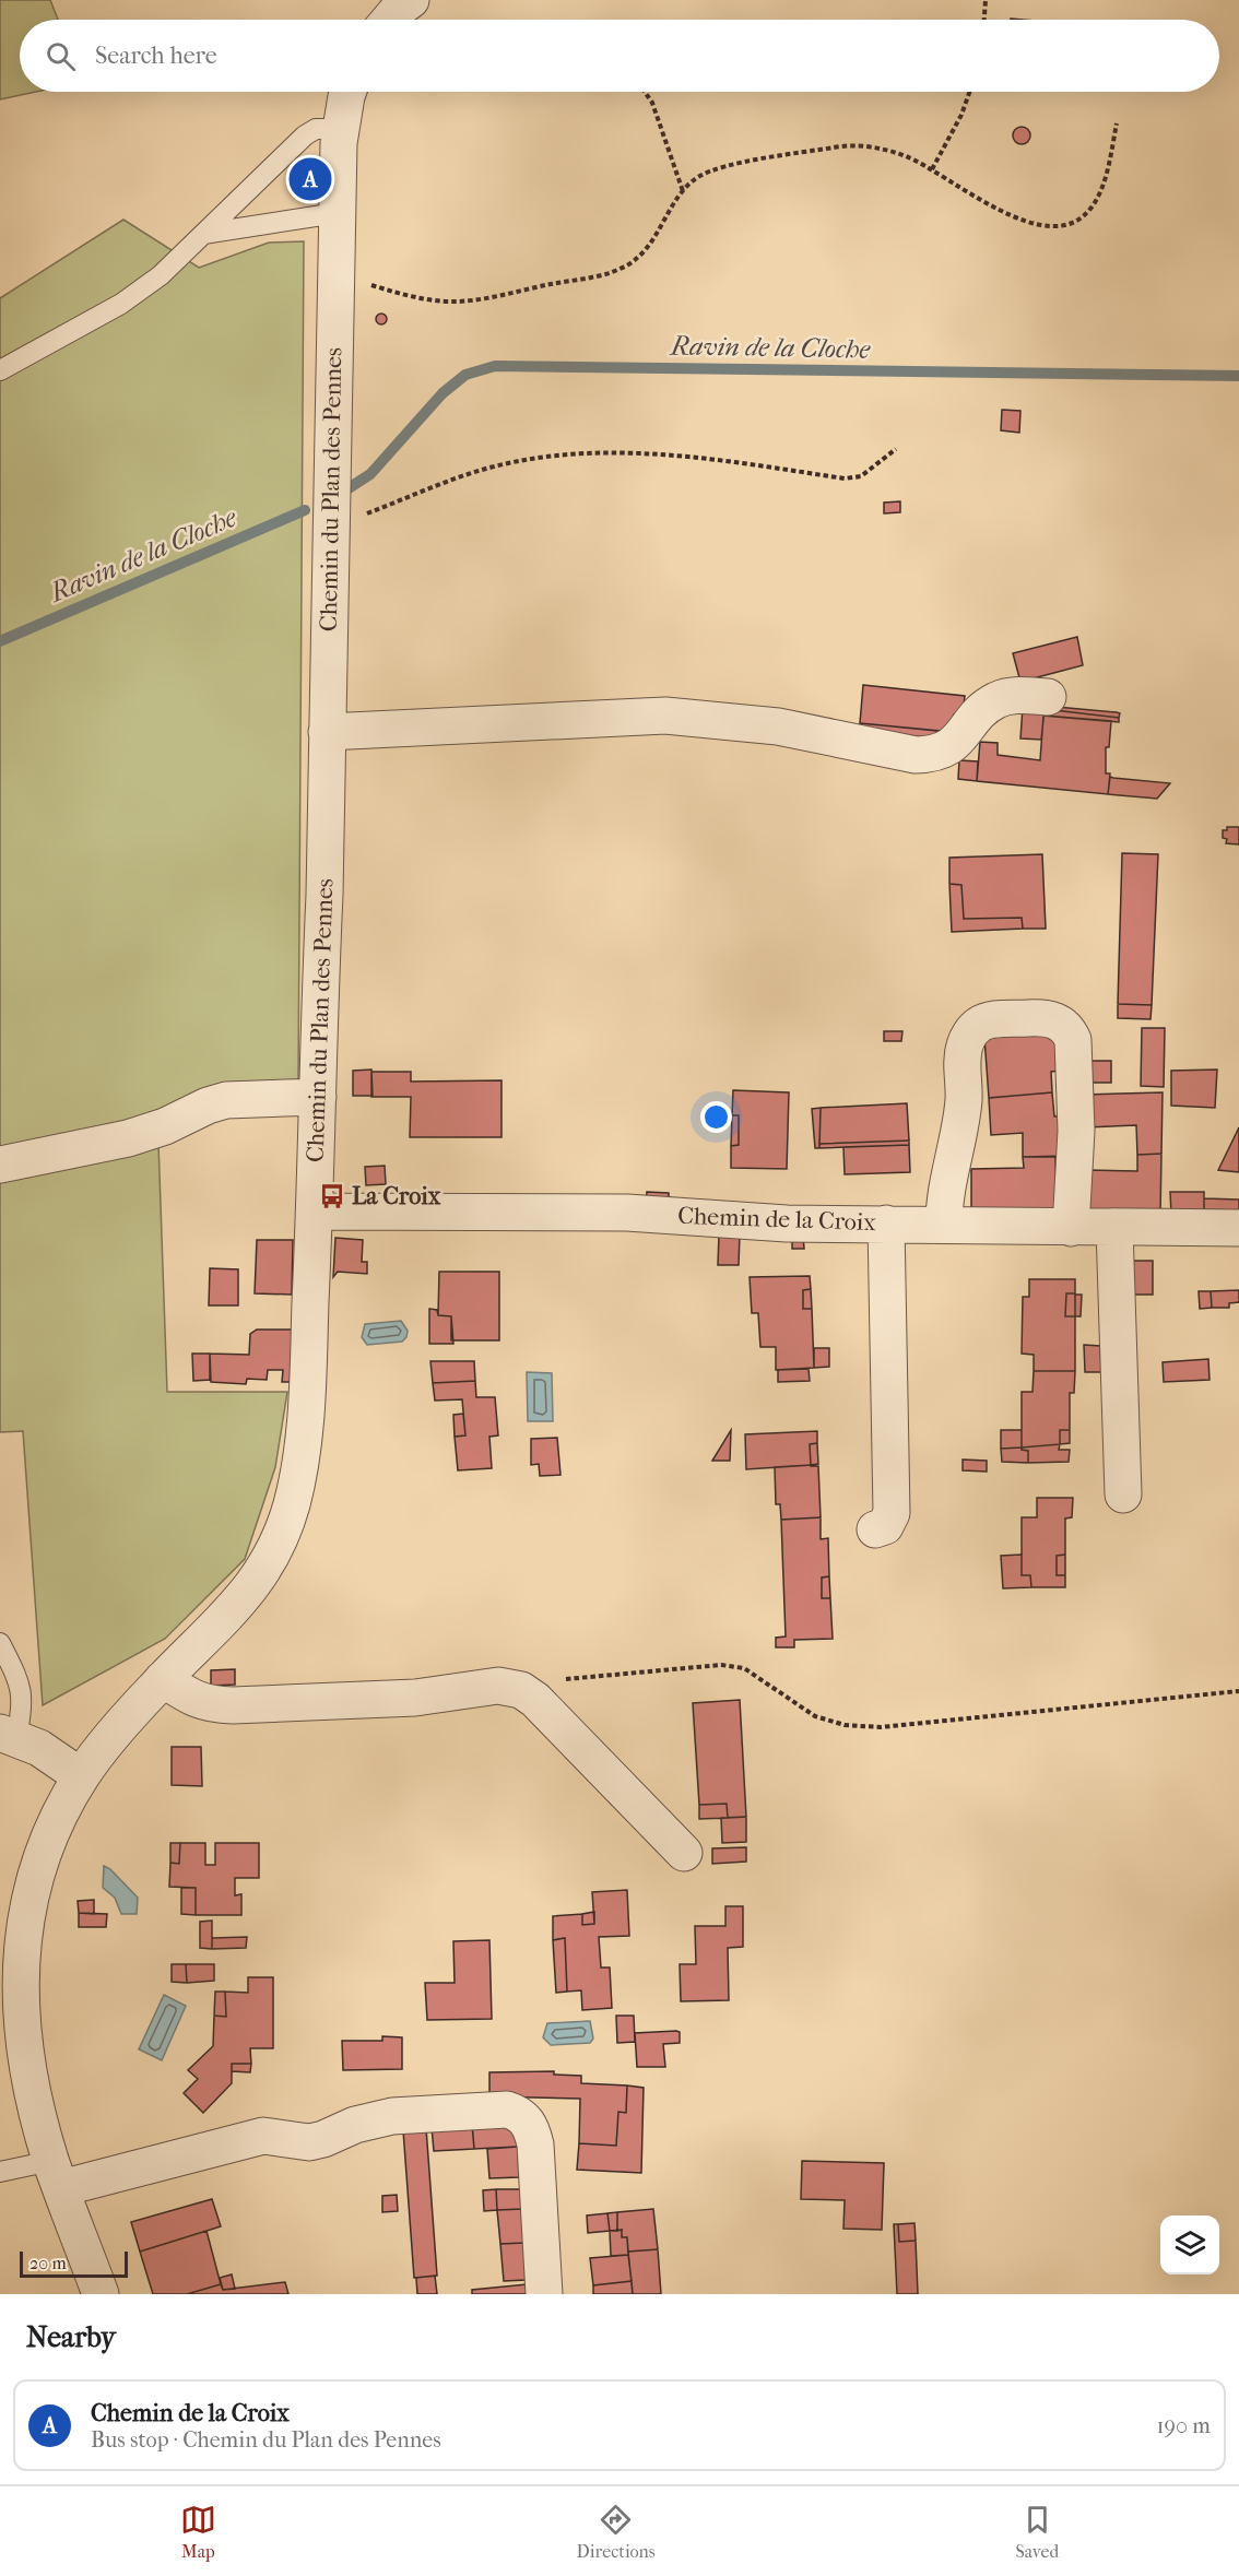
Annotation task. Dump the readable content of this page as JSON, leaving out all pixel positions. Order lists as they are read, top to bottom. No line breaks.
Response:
{"streets":{"street":["Chemin du Plan des Pennes","Chemin de la Croix"]},"crossings":[["Chemin du Plan des Pennes","Chemin de la Croix"]],"water":["Ravin de la Cloche"],"places":{"bus stop":["La Croix"]},"scale_bar":"20 m","page":{"search":"Search here","pins":"A","scale":"20 m","heading":"Nearby","list":[{"mark":"A","name":"Chemin de la Croix","note":"Bus stop · Chemin du Plan des Pennes","value":"190 m"}],"nav":["Map","Directions","Saved"]}}
